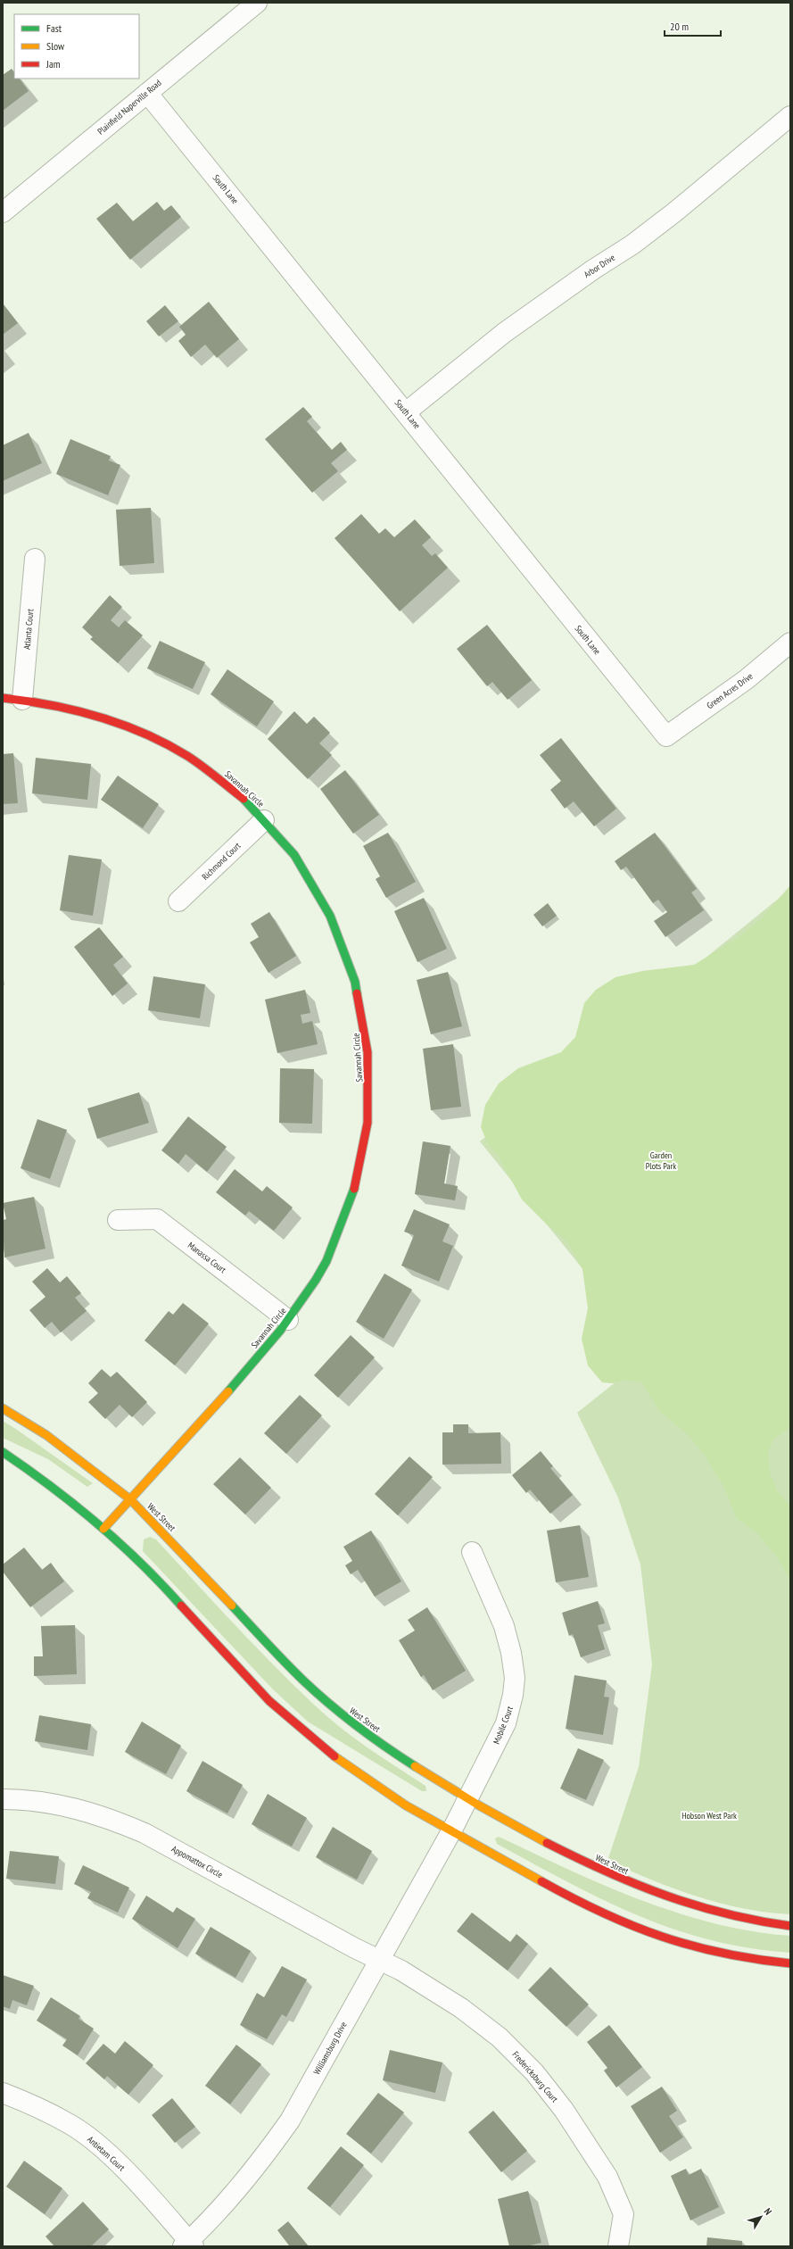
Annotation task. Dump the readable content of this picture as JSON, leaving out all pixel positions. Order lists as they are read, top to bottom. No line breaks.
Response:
{"streets":{"street":["Plainfield Naperville Road","South Lane","Arbor Drive","Atlanta Court","Green Acres Drive","Savannah Circle","Richmond Court","Manassa Court","West Street","Mobile Court","Appomattox Circle","Williamsburg Drive","Fredericksburg Court","Antietam Court"]},"crossings":[["Plainfield Naperville Road","South Lane"],["South Lane","Arbor Drive"],["South Lane","Green Acres Drive"],["Atlanta Court","Savannah Circle"],["Savannah Circle","Richmond Court"],["Savannah Circle","Manassa Court"],["Savannah Circle","West Street"],["West Street","Mobile Court"],["Mobile Court","Williamsburg Drive"],["Appomattox Circle","Williamsburg Drive"],["Appomattox Circle","Fredericksburg Court"],["Williamsburg Drive","Fredericksburg Court"],["Williamsburg Drive","Antietam Court"]],"parks":["Garden Plots Park","Hobson West Park"],"legend":["Fast","Slow","Jam"],"scale_bar":"20 m","north":"top right"}
